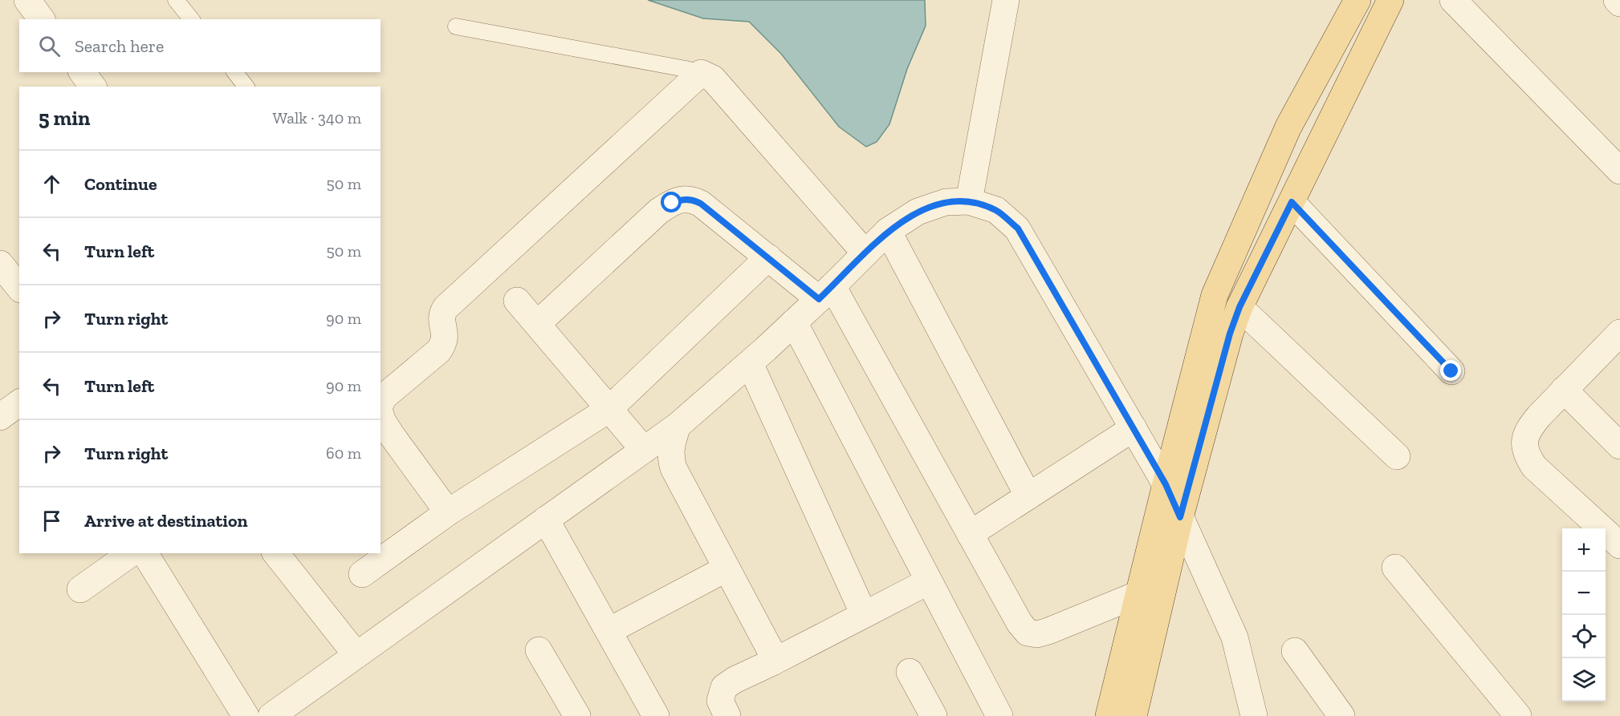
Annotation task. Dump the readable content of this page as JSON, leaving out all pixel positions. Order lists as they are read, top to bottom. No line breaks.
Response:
{"page":{"search":"Search here","heading":["5 min","Walk · 340 m"],"list":[["Continue","50 m"],["Turn left","50 m"],["Turn right","90 m"],["Turn left","90 m"],["Turn right","60 m"],"Arrive at destination"],"map_buttons":["+","−"]}}
